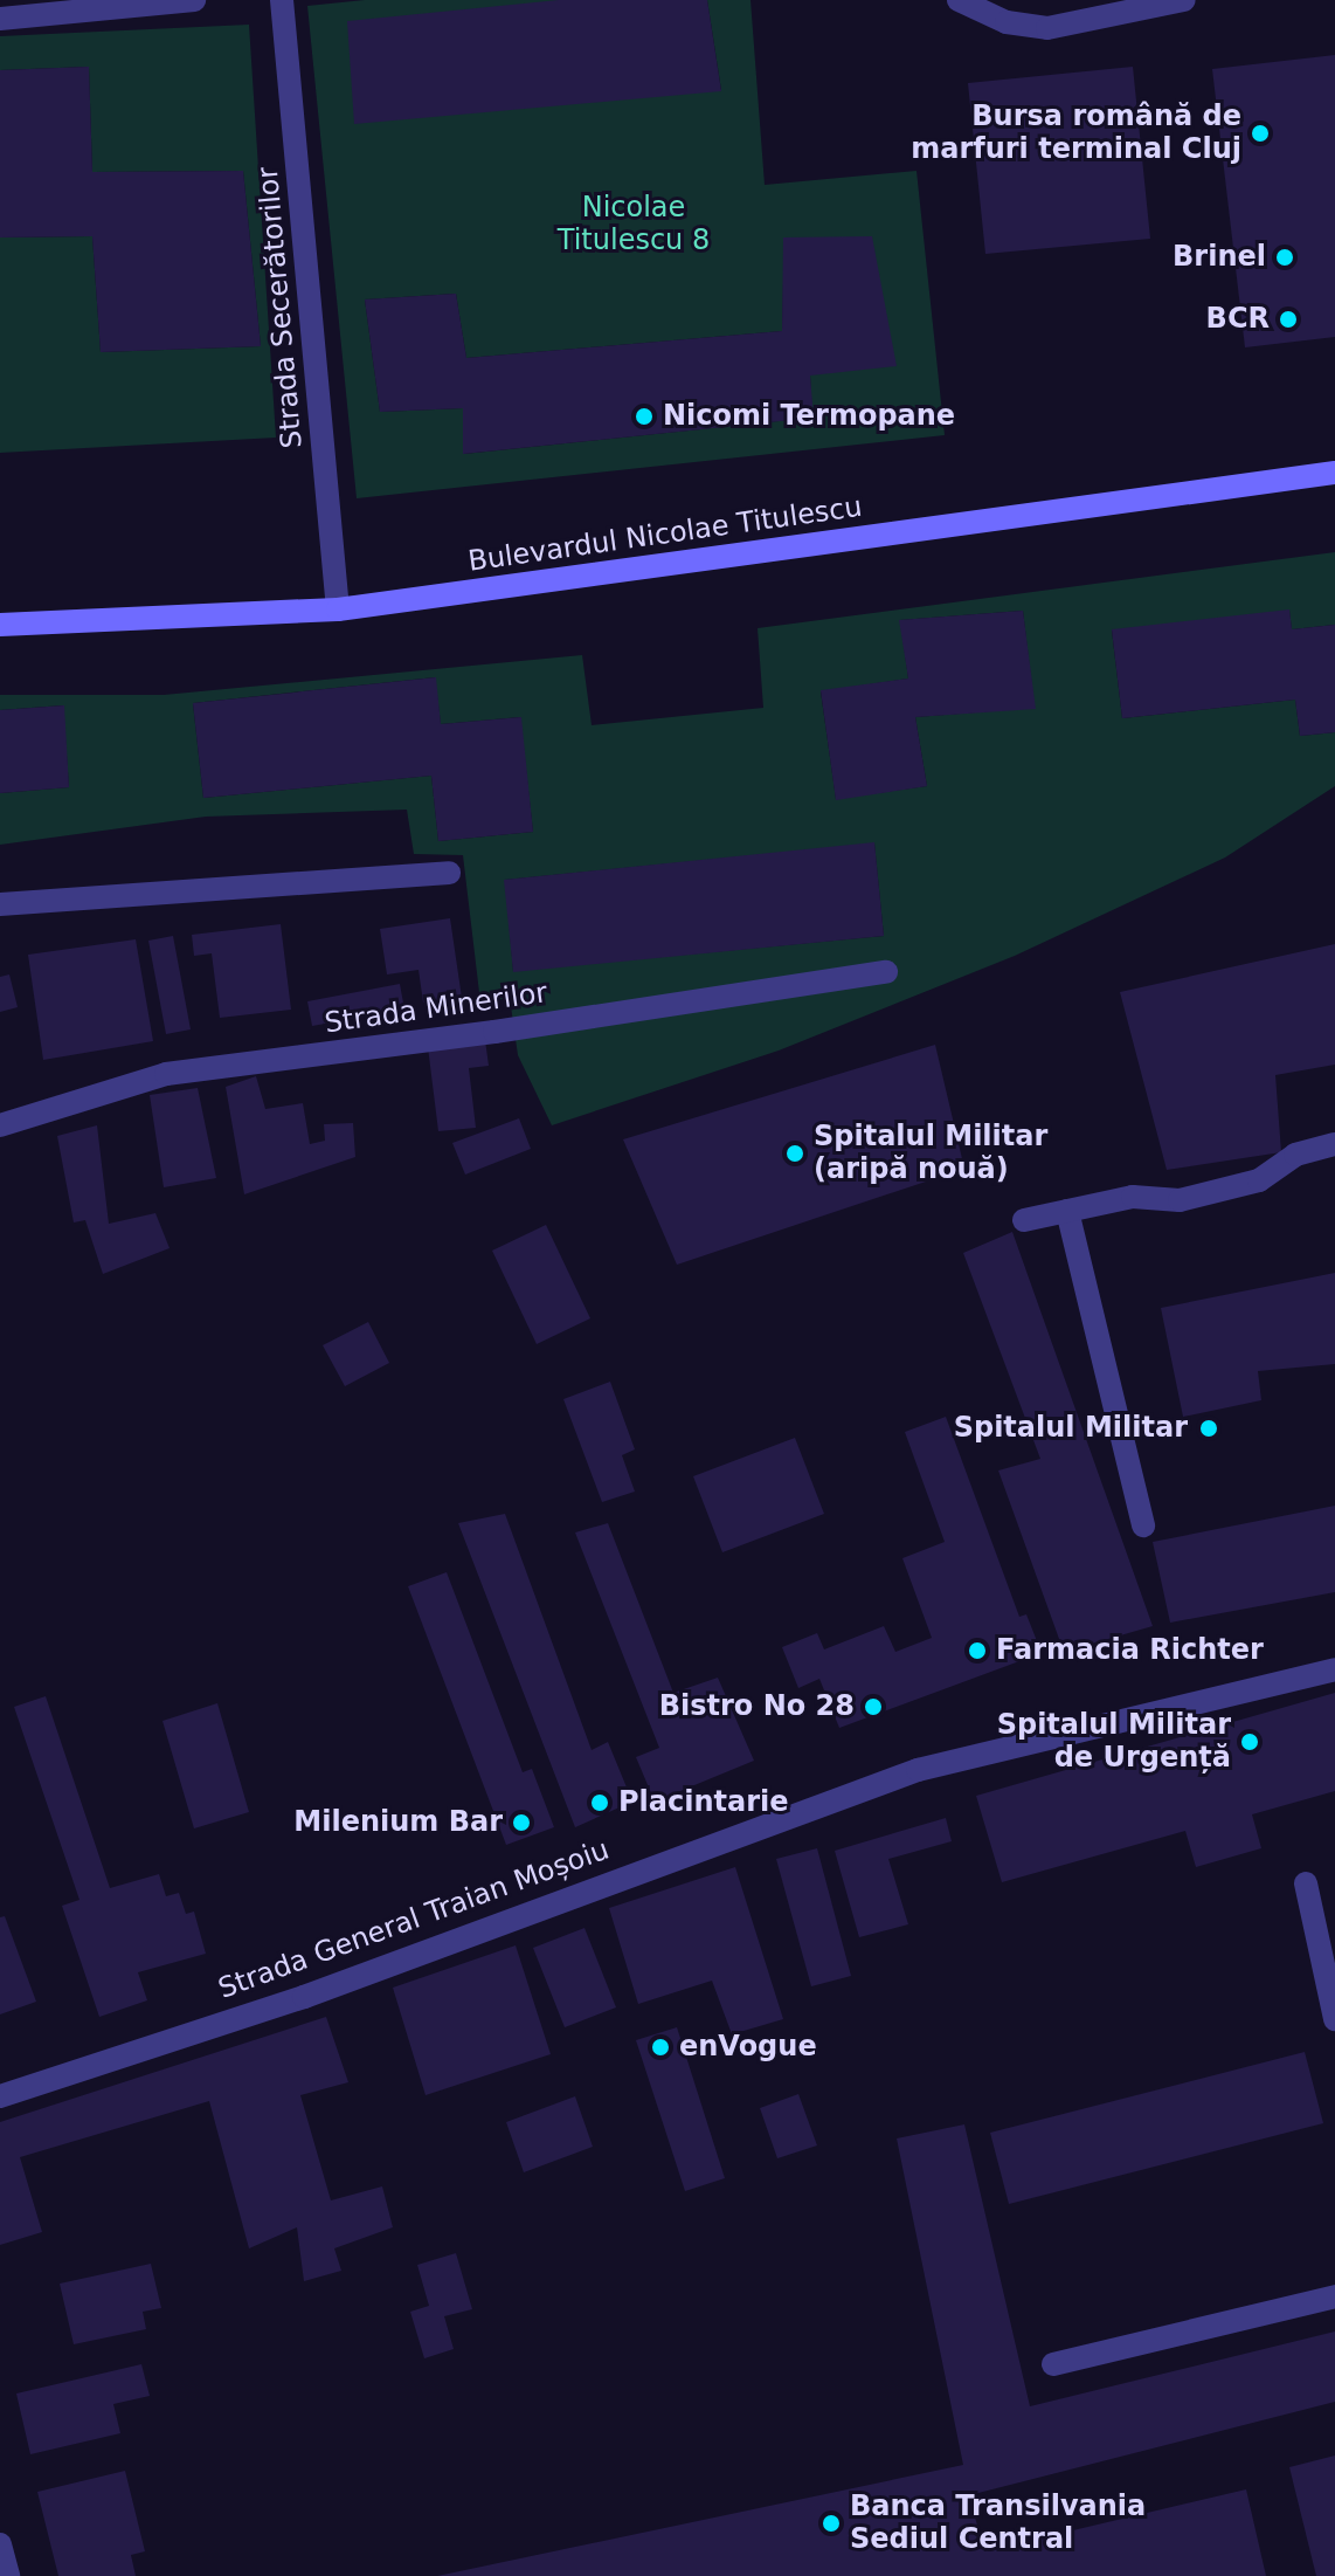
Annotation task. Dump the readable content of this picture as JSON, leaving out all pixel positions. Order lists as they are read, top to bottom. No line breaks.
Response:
{"streets":{"main road":["Bulevardul Nicolae Titulescu"],"street":["Strada Secerătorilor","Strada Minerilor","Strada General Traian Moșoiu"]},"crossings":[["Strada Secerătorilor","Bulevardul Nicolae Titulescu"]],"parks":["Nicolae Titulescu 8"],"places":["Bursa română de marfuri terminal Cluj","Brinel","BCR","Nicomi Termopane","Spitalul Militar (aripă nouă)","Spitalul Militar","Farmacia Richter","Bistro No 28","Spitalul Militar de Urgență","Placintarie","Milenium Bar","enVogue","Banca Transilvania Sediul Central"]}
